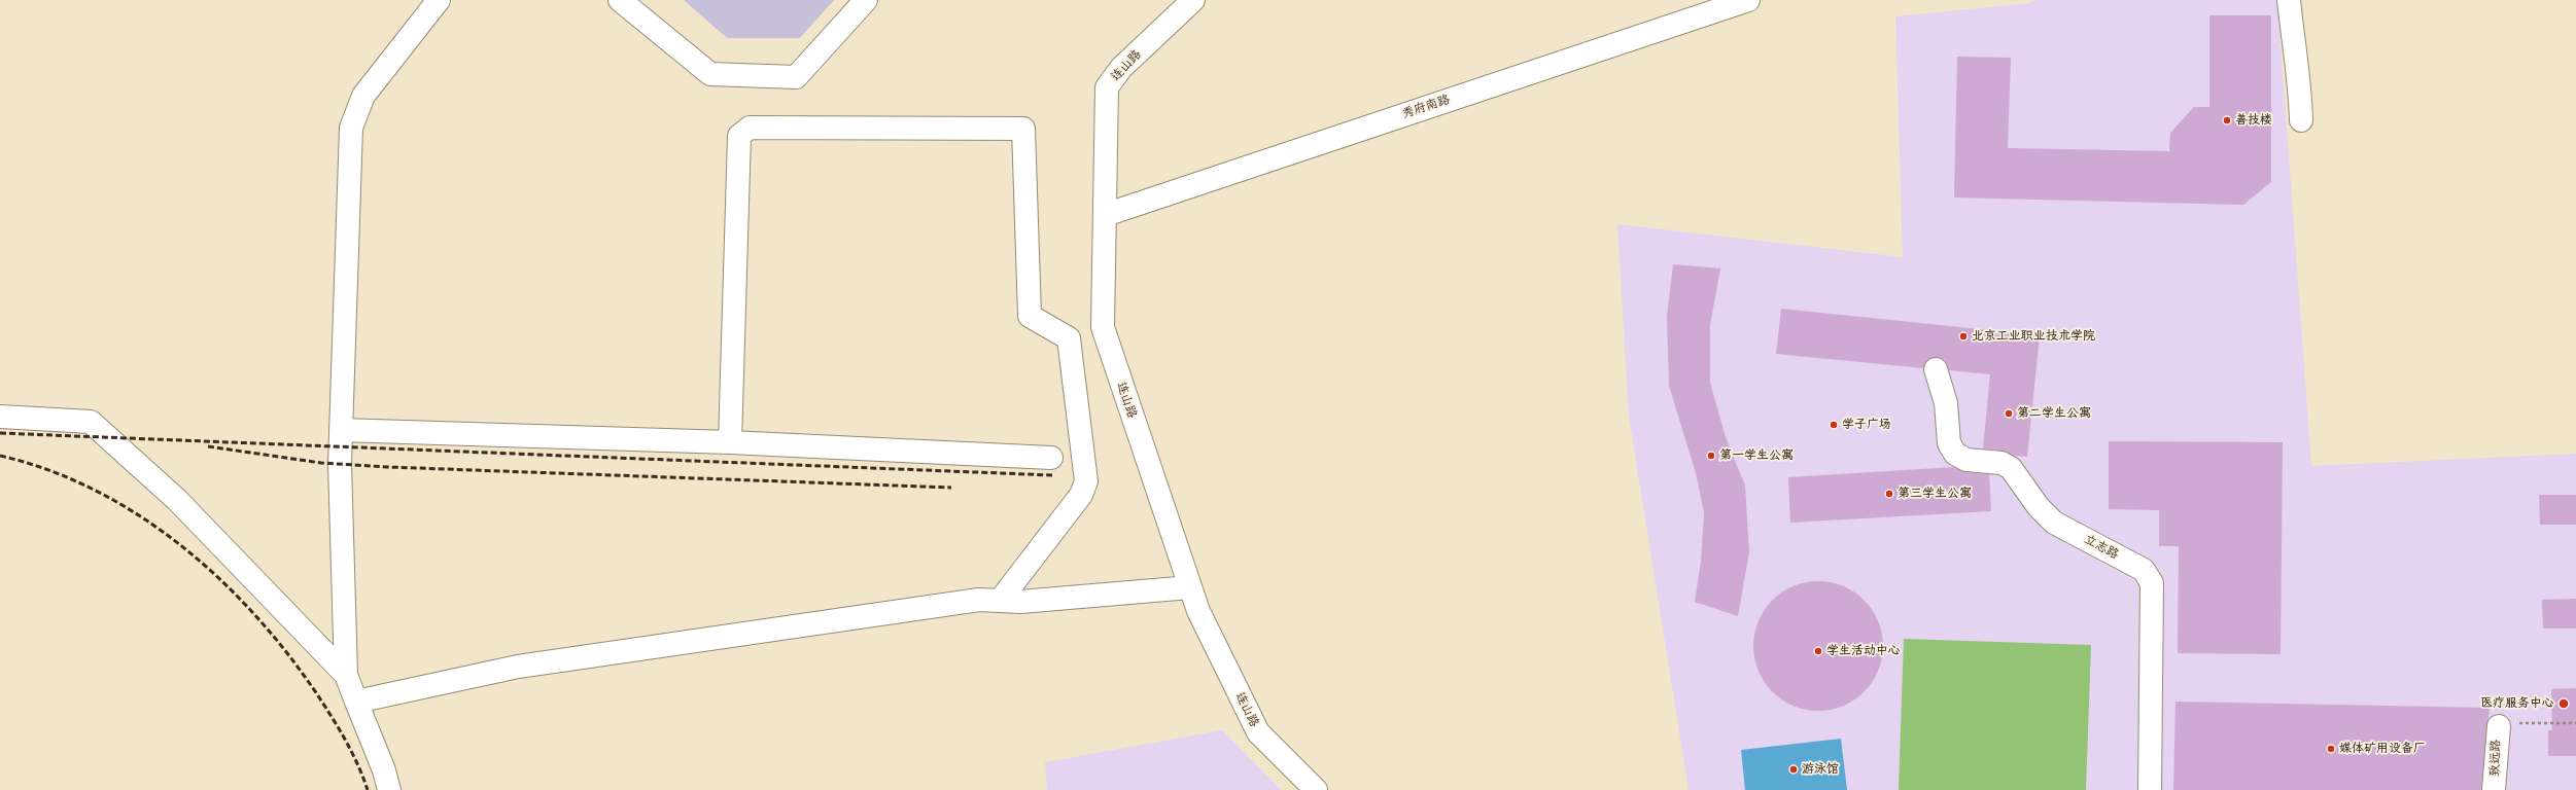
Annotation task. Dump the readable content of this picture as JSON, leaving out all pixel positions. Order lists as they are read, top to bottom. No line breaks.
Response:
{"streets":{"street":["连山路","秀府南路","立志路","致远路"]},"crossings":[["连山路","秀府南路"]],"places":["善技楼","北京工业职业技术学院","第二学生公寓","学子广场","第一学生公寓","第三学生公寓","学生活动中心","医疗服务中心","媒体矿用设备厂","游泳馆"]}
